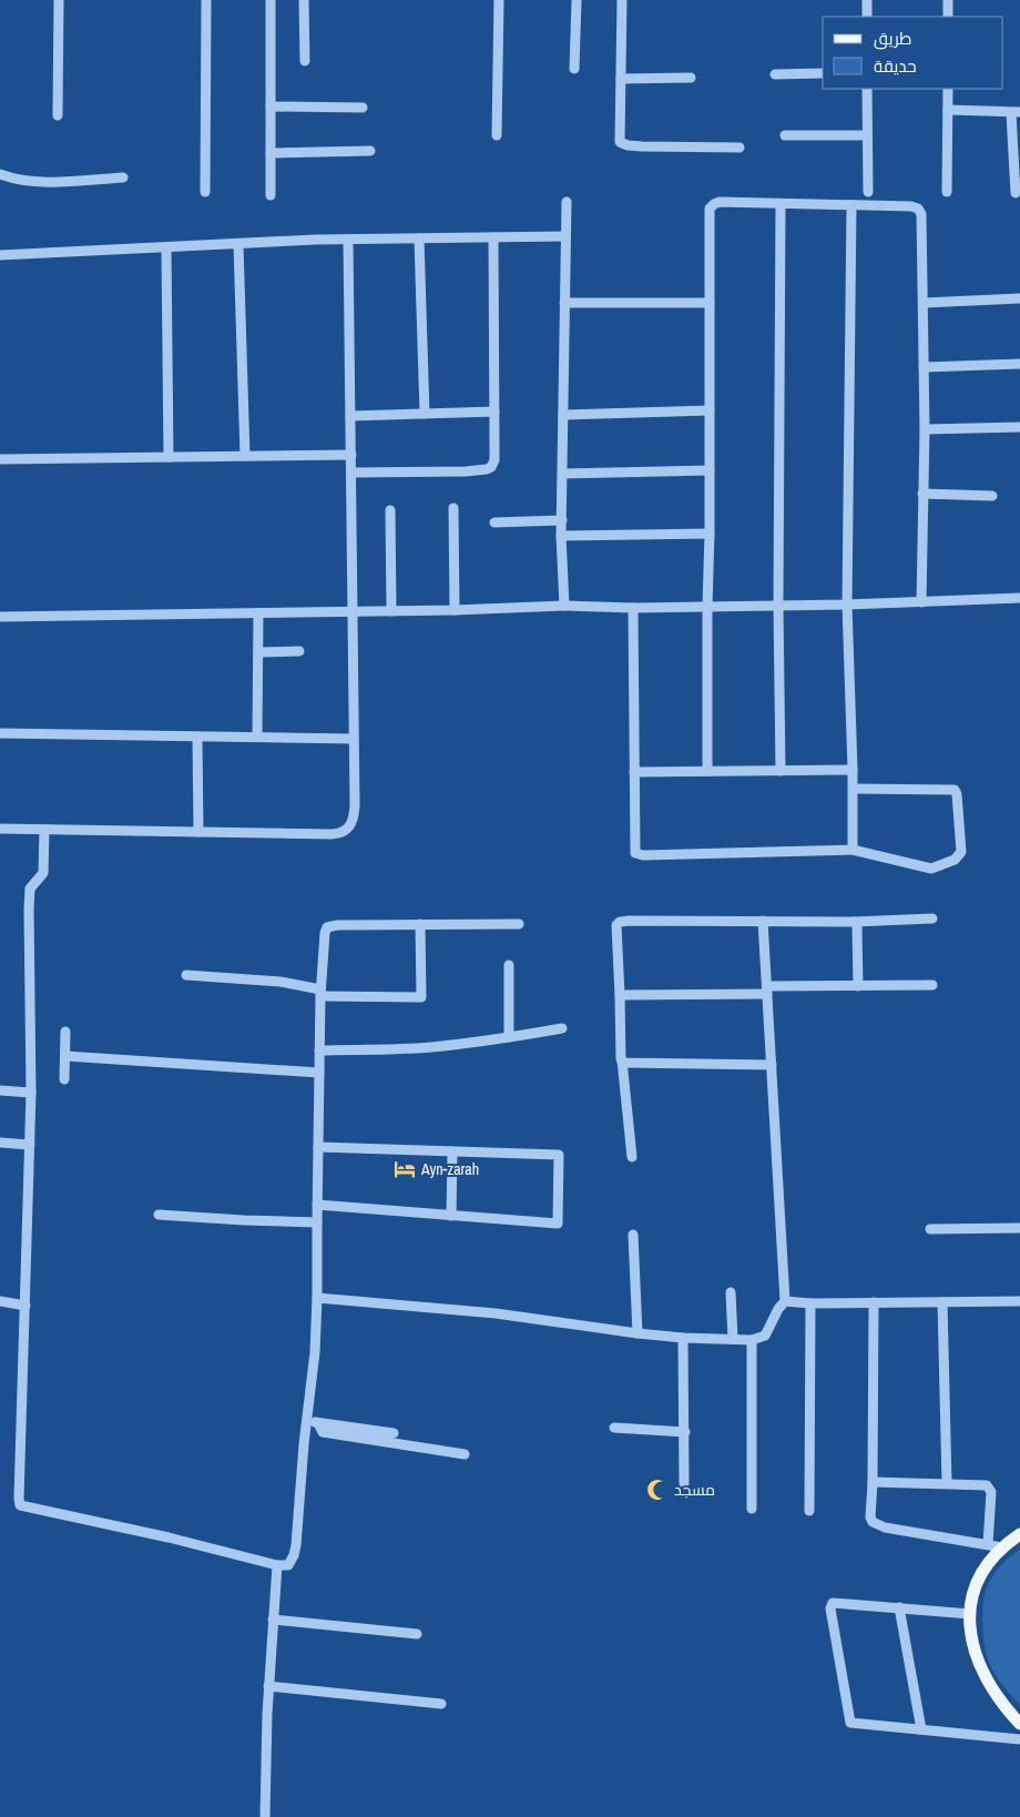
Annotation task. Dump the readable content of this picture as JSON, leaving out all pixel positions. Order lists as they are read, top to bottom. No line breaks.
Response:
{"places":{"hotel":["Ayn-zarah"],"mosque":["مسجد"]},"legend":["طريق","حديقة"]}
